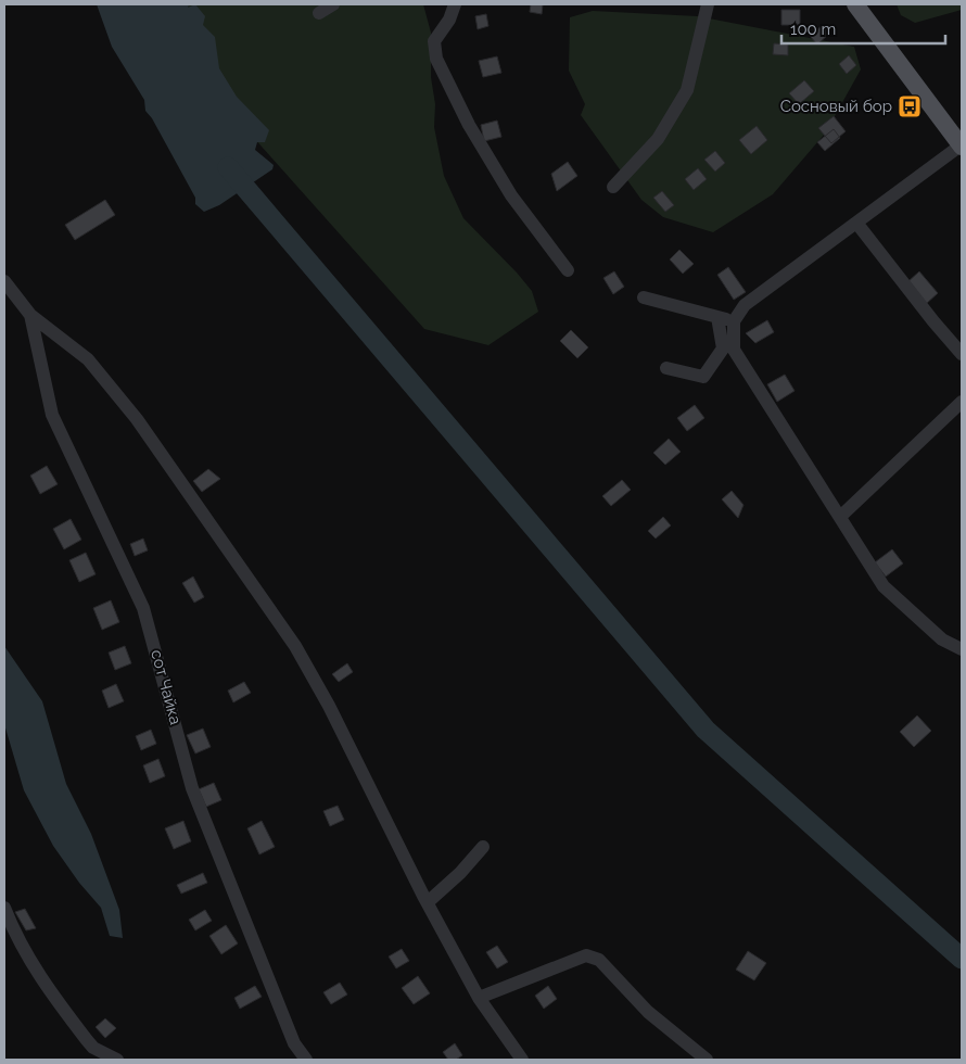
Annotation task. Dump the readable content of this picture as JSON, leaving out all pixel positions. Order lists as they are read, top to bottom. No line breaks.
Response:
{"streets":{"street":["сот Чайка"]},"places":{"bus stop":["Сосновый бор"]},"scale_bar":"100 m"}
